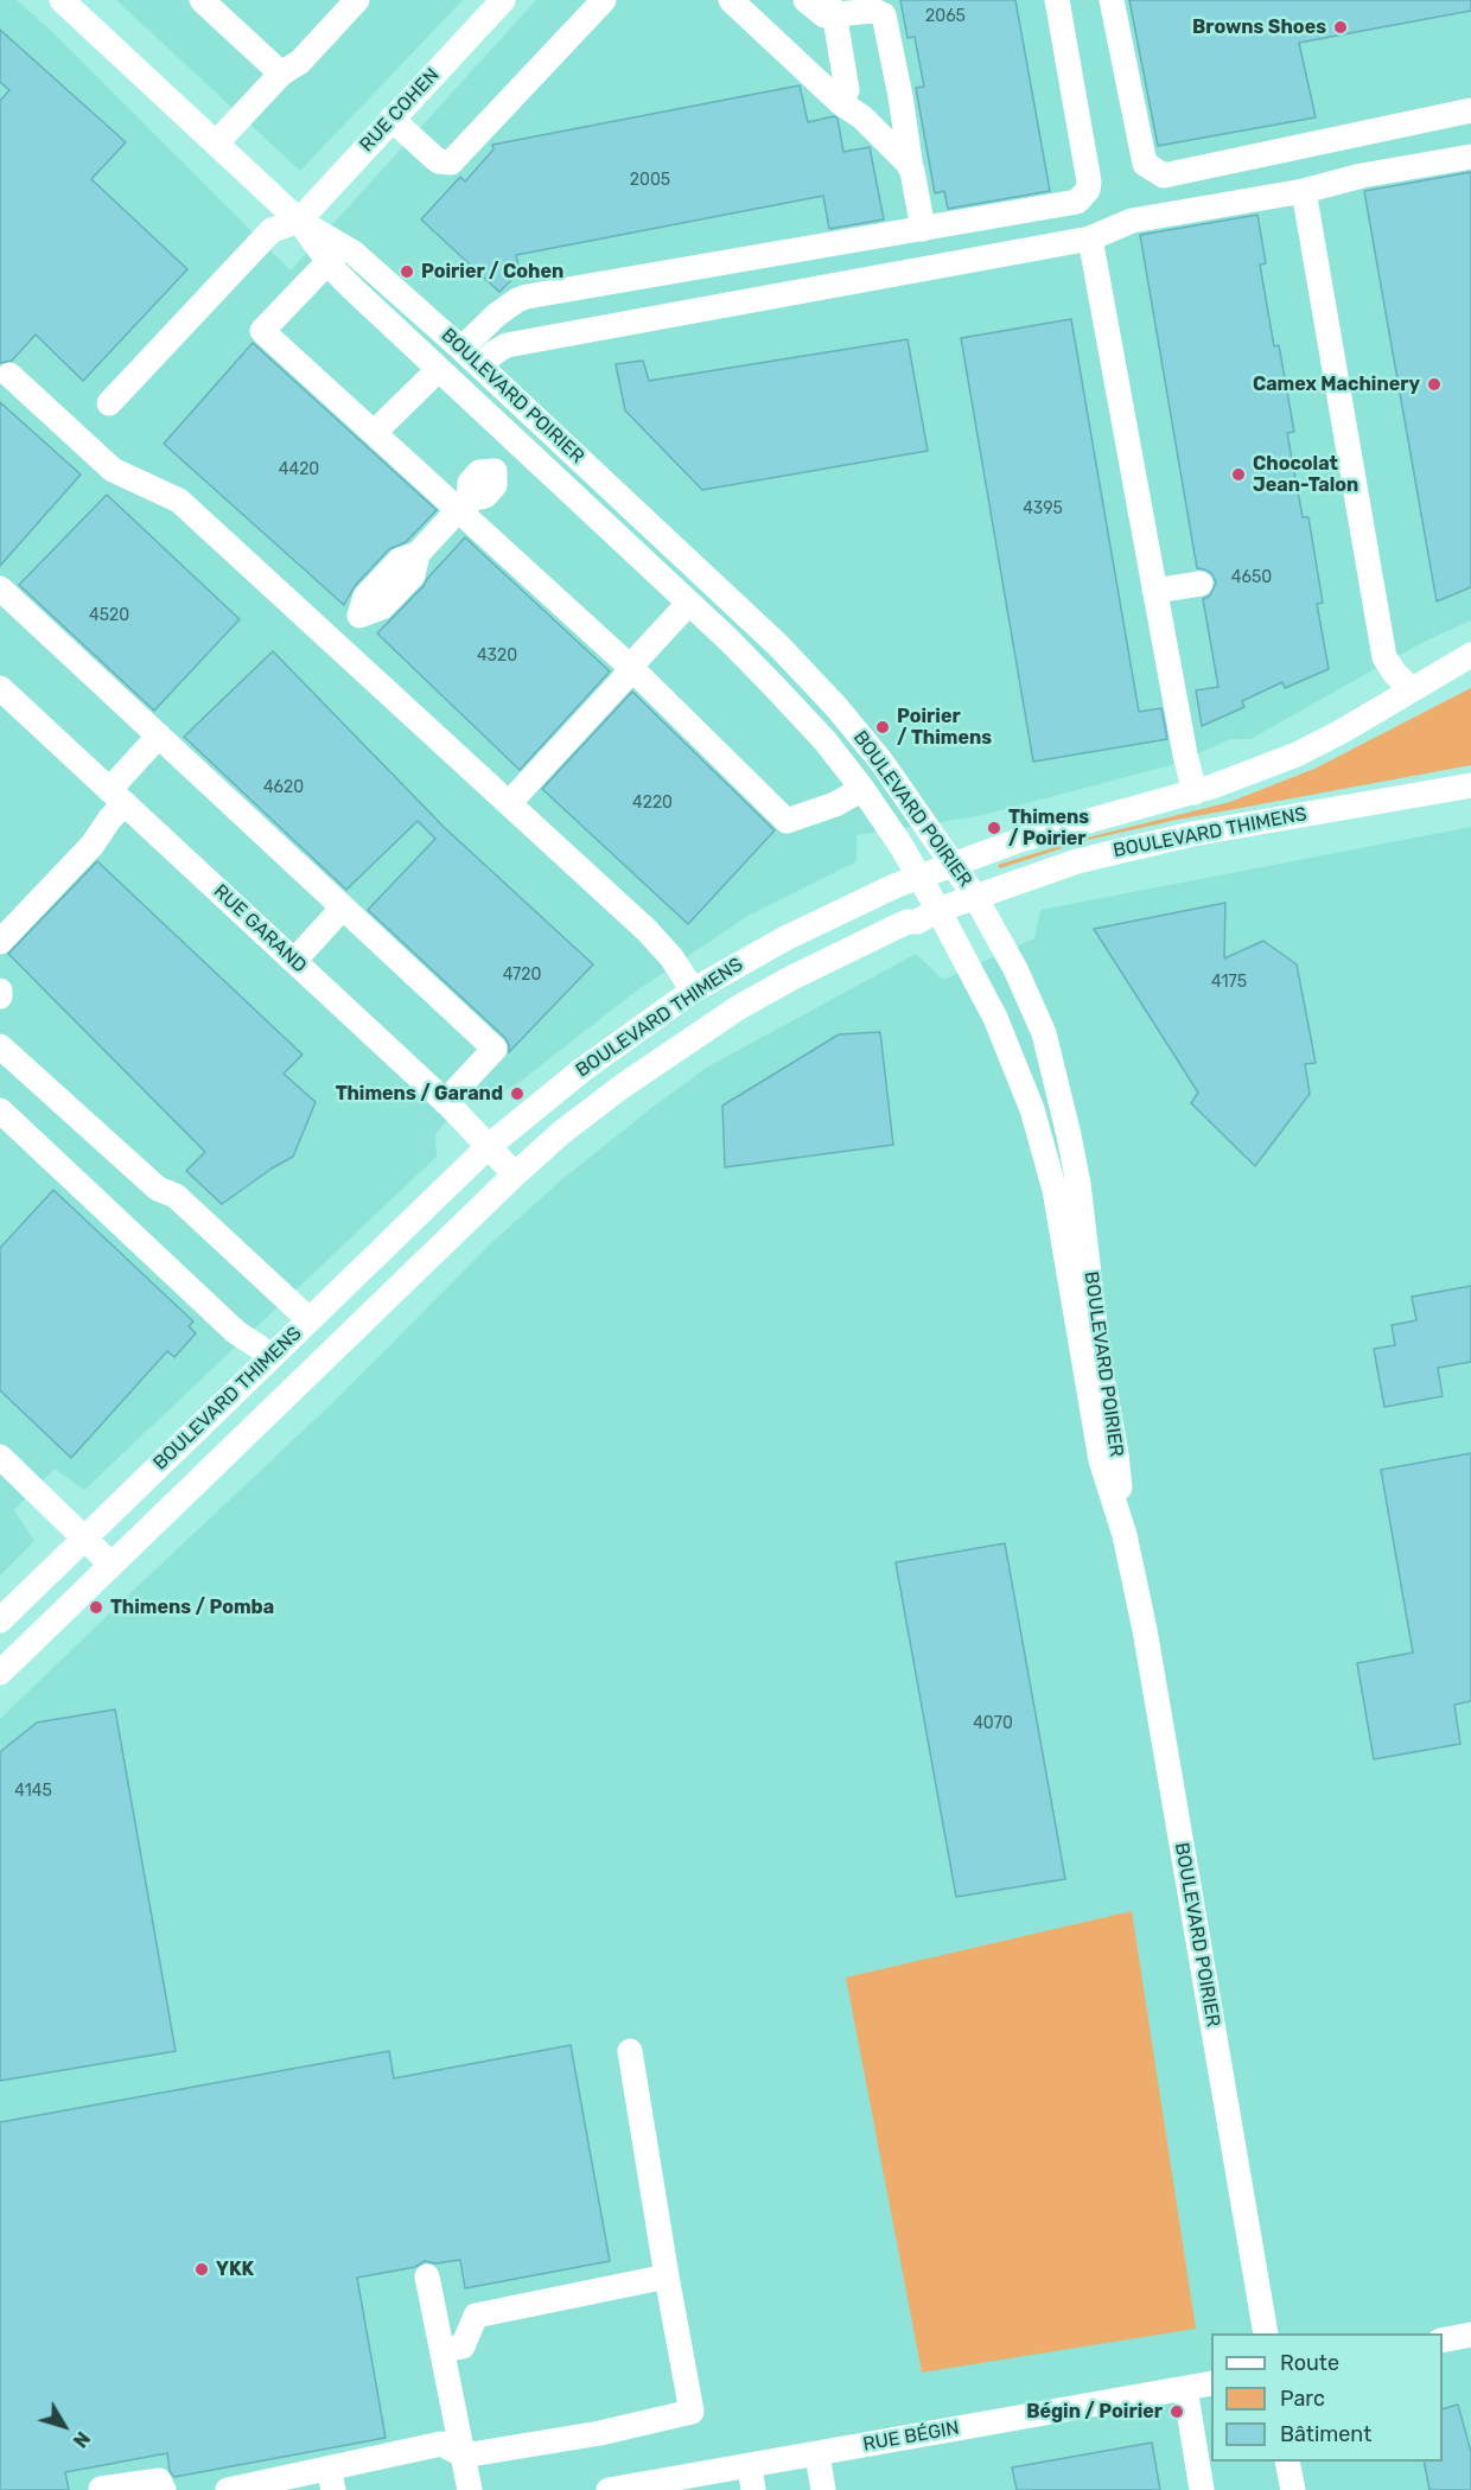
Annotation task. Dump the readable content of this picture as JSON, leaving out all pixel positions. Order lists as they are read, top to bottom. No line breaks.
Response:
{"streets":{"street":["RUE COHEN","BOULEVARD POIRIER","BOULEVARD THIMENS","RUE GARAND","RUE BÉGIN"]},"crossings":[["RUE COHEN","BOULEVARD POIRIER"],["BOULEVARD POIRIER","BOULEVARD THIMENS"],["BOULEVARD THIMENS","RUE GARAND"]],"places":["Browns Shoes","Poirier / Cohen","Camex Machinery","Chocolat Jean-Talon","Poirier / Thimens","Thimens / Poirier","Thimens / Garand","Thimens / Pomba","YKK","Bégin / Poirier"],"house_numbers":["2065","2005","4420","4395","4650","4520","4320","4620","4220","4720","4175","4070","4145"],"legend":["Route","Parc","Bâtiment"],"north":"bottom right"}
